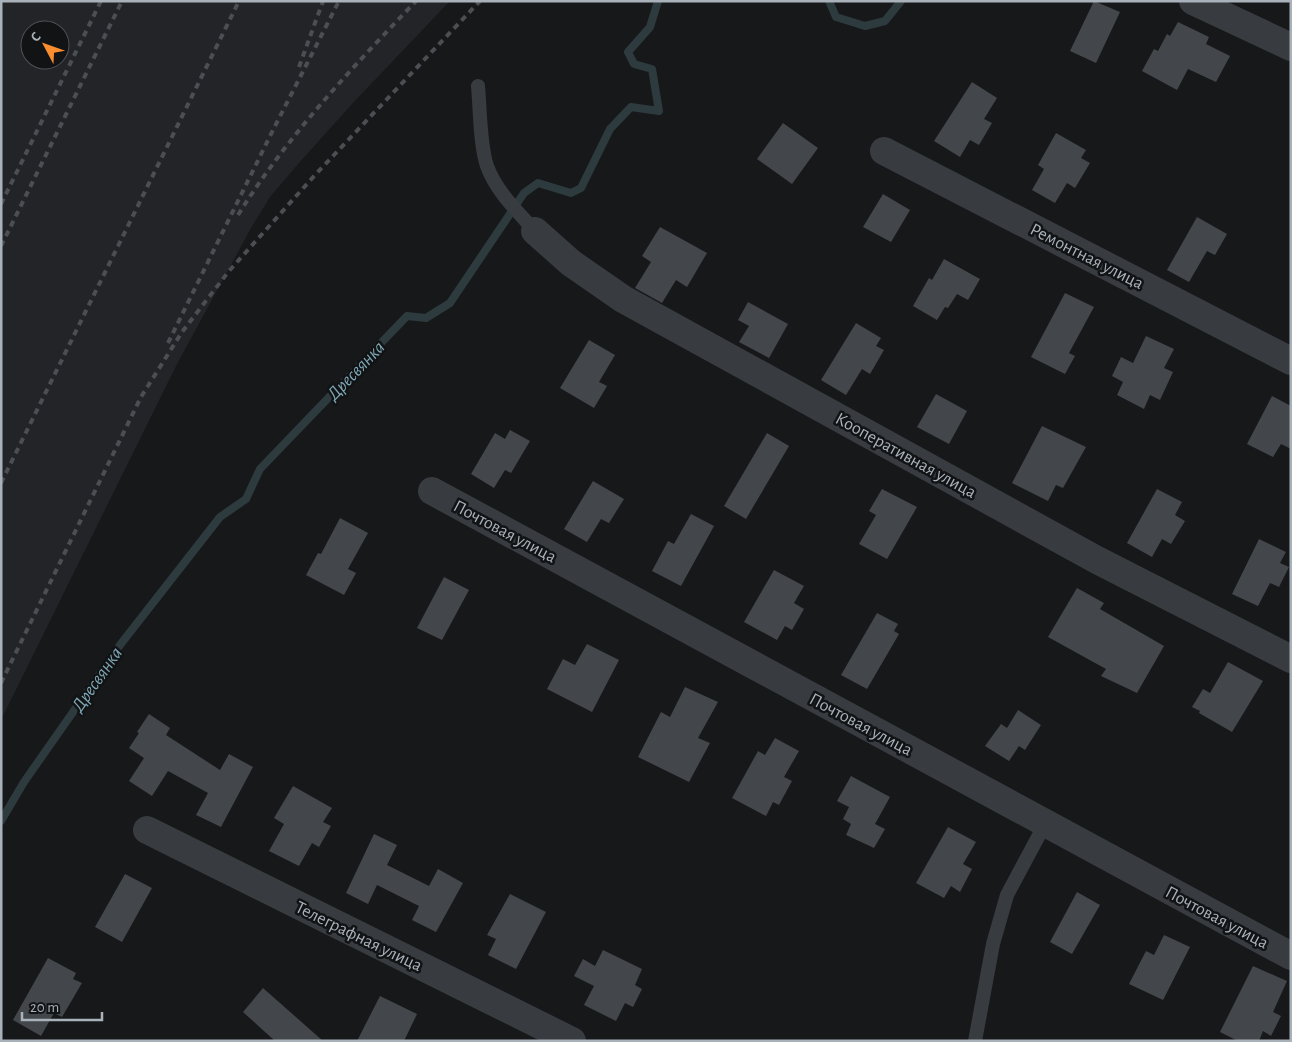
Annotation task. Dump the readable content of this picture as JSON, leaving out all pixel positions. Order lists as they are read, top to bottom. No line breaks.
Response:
{"streets":{"street":["Ремонтная улица","Кооперативная улица","Почтовая улица","Телеграфная улица"]},"water":["Дресвянка"],"scale_bar":"20 m","north":"top left"}
